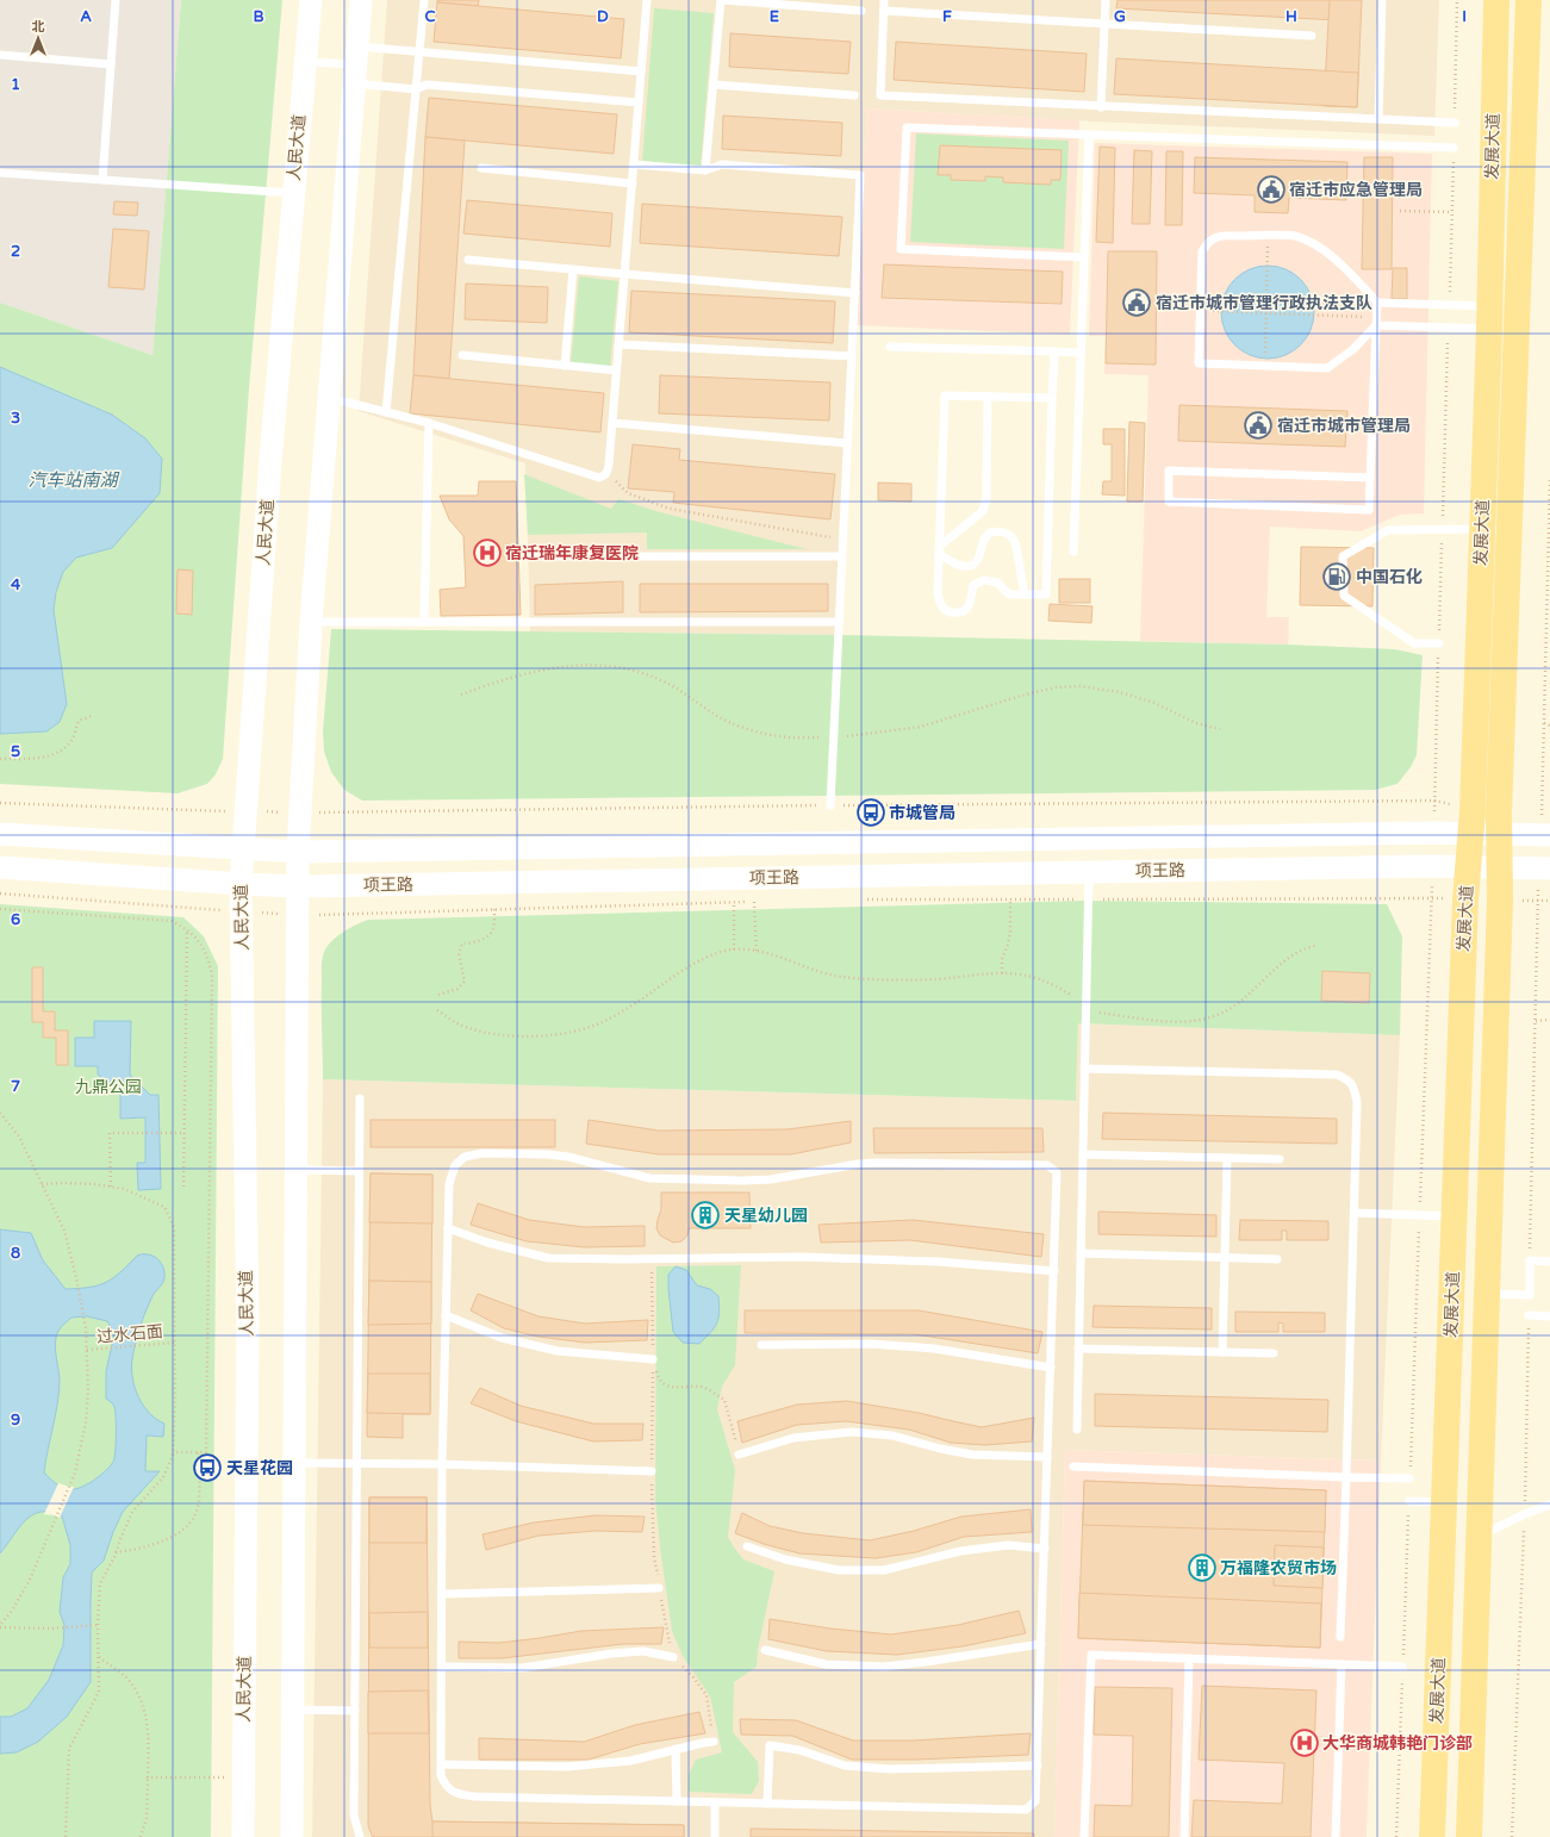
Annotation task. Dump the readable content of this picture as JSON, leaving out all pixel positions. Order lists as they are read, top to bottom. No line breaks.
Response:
{"streets":{"main road":["发展大道","人民大道","项王路"],"path":["过水石面"]},"crossings":[["发展大道","项王路"],["人民大道","项王路"]],"water":["汽车站南湖"],"parks":["九鼎公园"],"places":{"public building":["宿迁市应急管理局","宿迁市城市管理行政执法支队","宿迁市城市管理局"],"hospital":["宿迁瑞年康复医院","大华商城韩艳门诊部"],"fuel station":["中国石化"],"bus stop":["市城管局","天星花园"],"building":["天星幼儿园","万福隆农贸市场"]},"north":"top","grid":{"columns":["A","B","C","D","E","F","G","H","I"],"rows":["1","2","3","4","5","6","7","8","9"]}}
